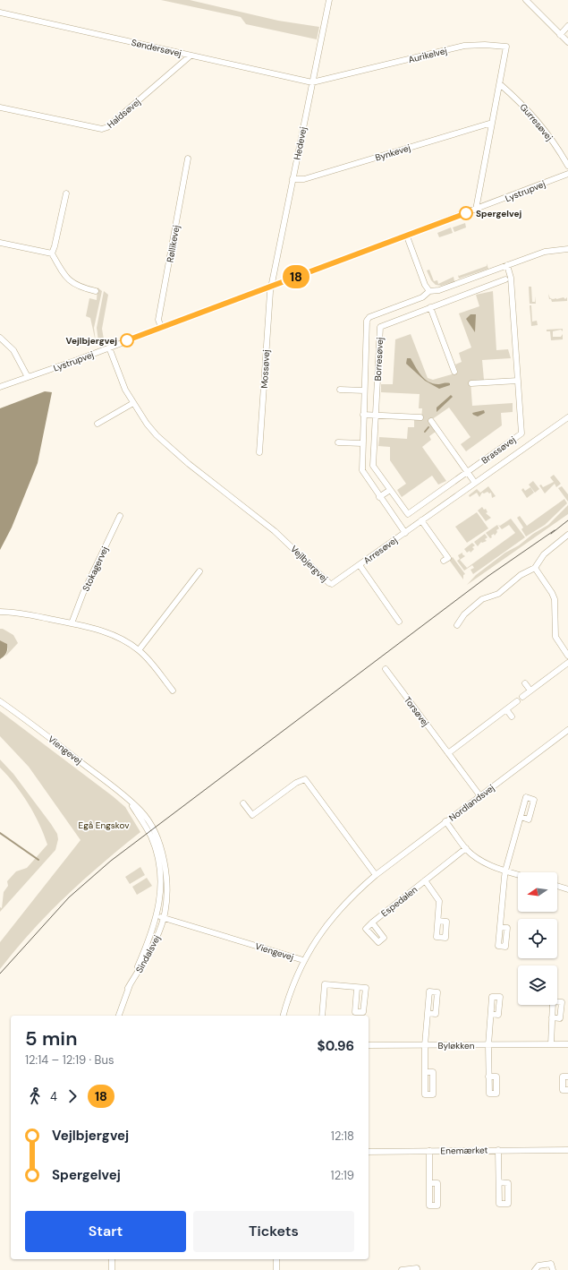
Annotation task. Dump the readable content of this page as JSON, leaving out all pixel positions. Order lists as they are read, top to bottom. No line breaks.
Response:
{"streets":{"street":["Søndersøvej","Aurikelvej","Haldsøvej","Gurresøvej","Hedevej","Bynkevej","Lystrupvej","Røllikevej","Borresøvej","Mossøvej","Brassøvej","Arresøvej","Vejlbjergvej","Stokagervej","Torsøvej","Viengevej","Nordlandsvej","Espedalen","Sindalsvej","Byløkken","Enemærket"]},"crossings":[["Søndersøvej","Aurikelvej"],["Søndersøvej","Haldsøvej"],["Søndersøvej","Hedevej"],["Aurikelvej","Gurresøvej"],["Aurikelvej","Hedevej"],["Hedevej","Bynkevej"],["Hedevej","Lystrupvej"],["Hedevej","Mossøvej"],["Lystrupvej","Røllikevej"],["Lystrupvej","Mossøvej"],["Lystrupvej","Vejlbjergvej"],["Borresøvej","Brassøvej"],["Borresøvej","Arresøvej"],["Arresøvej","Vejlbjergvej"],["Torsøvej","Nordlandsvej"],["Viengevej","Nordlandsvej"],["Viengevej","Sindalsvej"]],"parks":["Egå Engskov"],"places":["Spergelvej","Vejlbjergvej"],"lines":["bus line 18"],"north":"left","page":{"on_map":"18","heading":["5 min","12:14 – 12:19 · Bus","$0.96"],"legs":["4","18"],"list":[{"name":"Vejlbjergvej","value":"12:18"},{"name":"Spergelvej","value":"12:19"}],"buttons":["Start","Tickets"]}}
